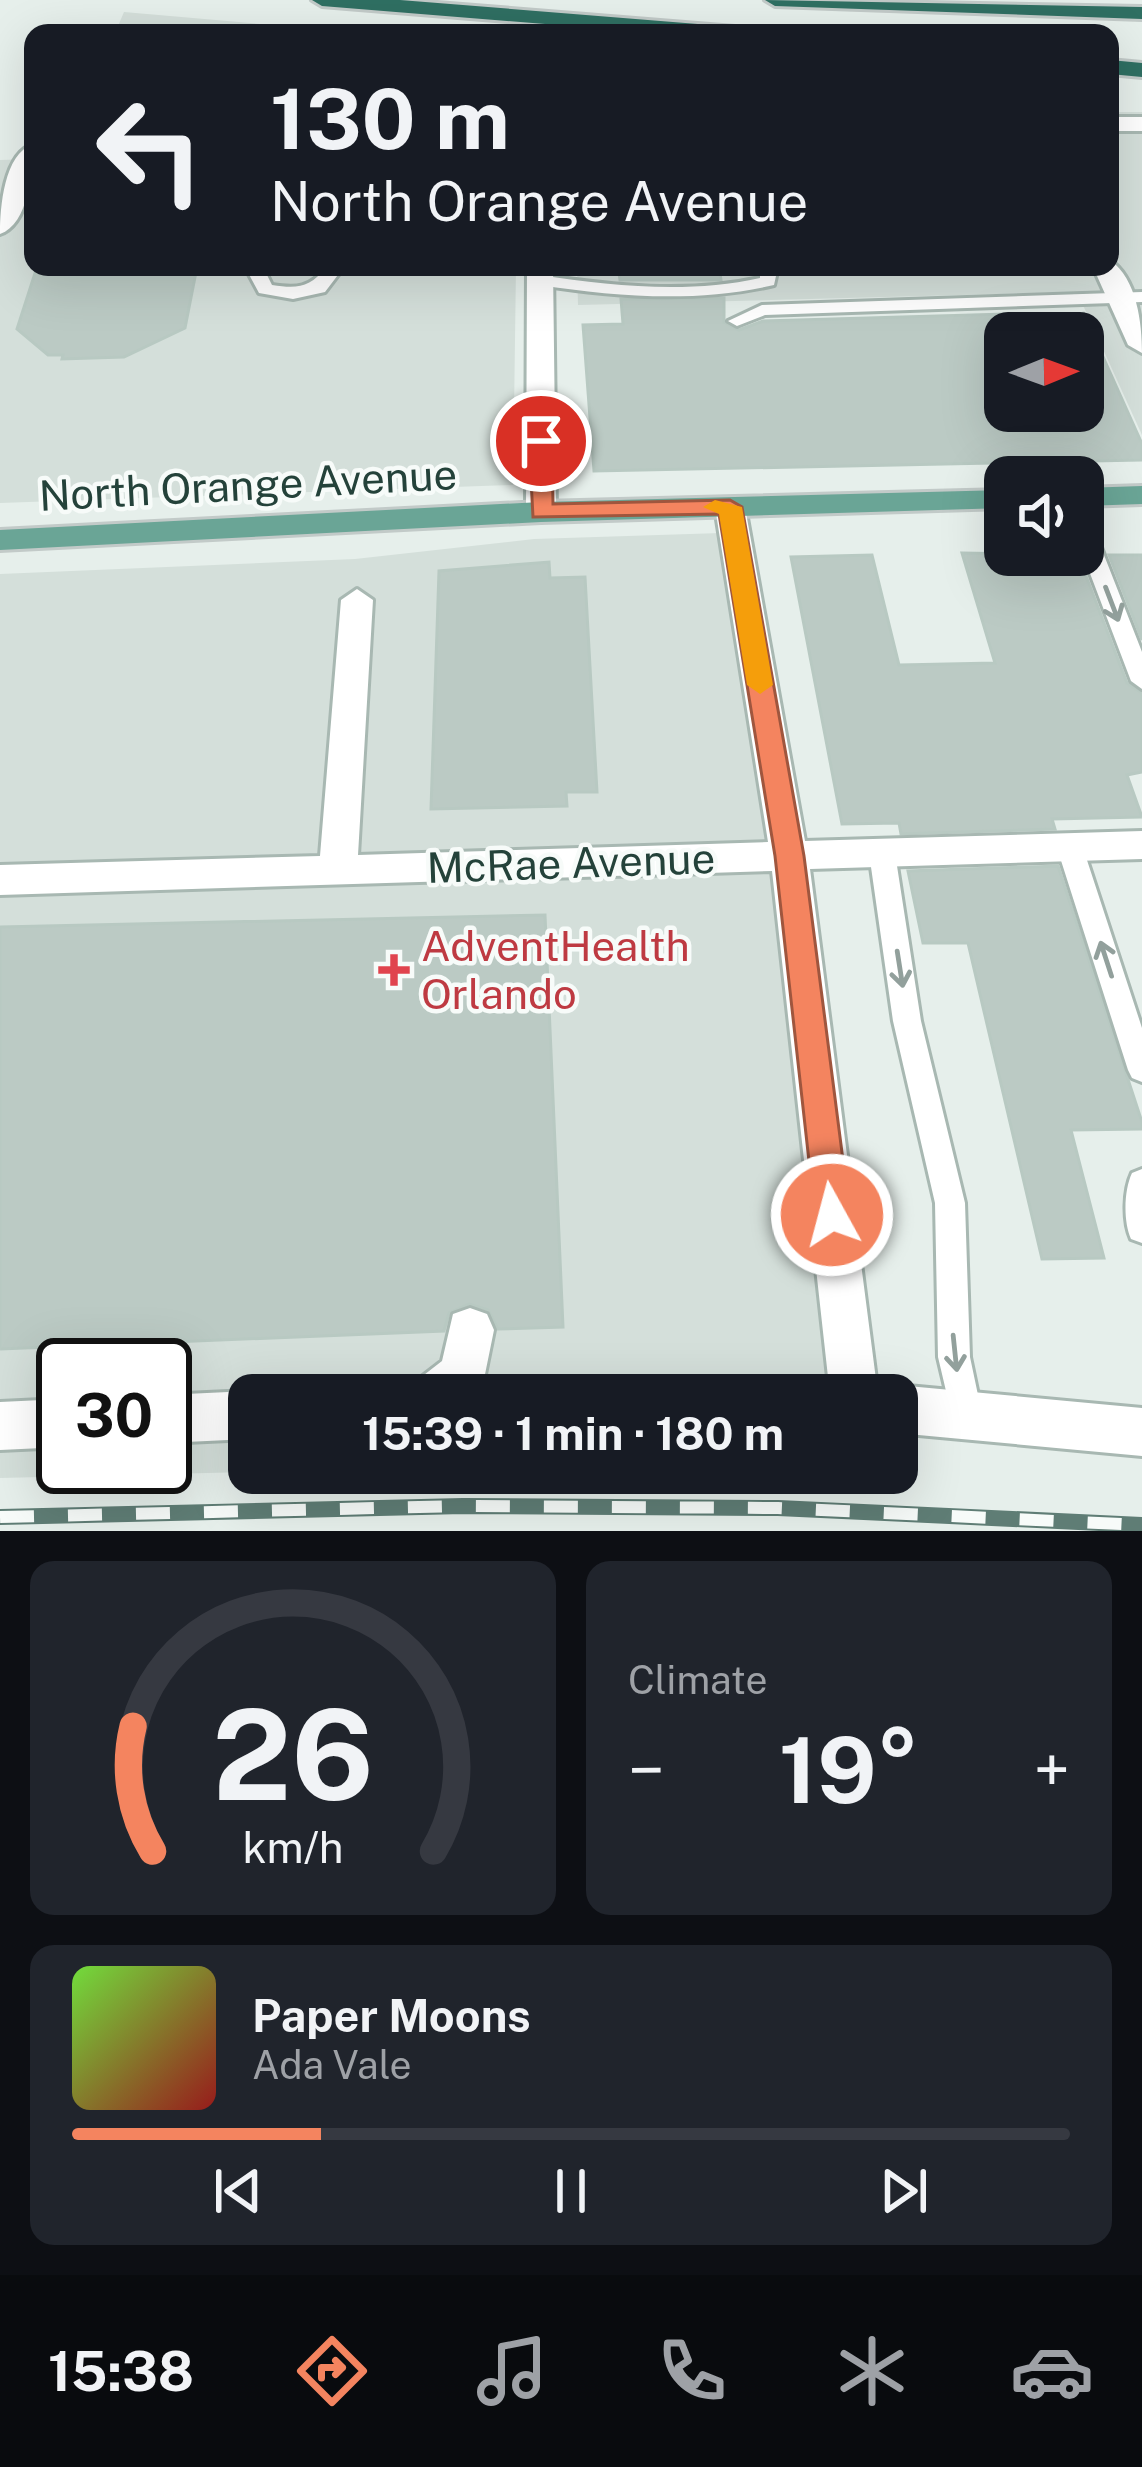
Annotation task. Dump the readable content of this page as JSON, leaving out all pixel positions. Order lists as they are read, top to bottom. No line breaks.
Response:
{"streets":{"main road":["North Orange Avenue"],"street":["McRae Avenue"]},"places":{"health":["AdventHealth Orlando"]},"north":"right","page":{"turn":["130 m","North Orange Avenue"],"limit":"30","trip":"15:39 · 1 min · 180 m","tile":"Climate","heat":["−","19°","+"],"song":["Paper Moons","Ada Vale"],"tabs":"15:38","gauge":["26","km/h"]}}
